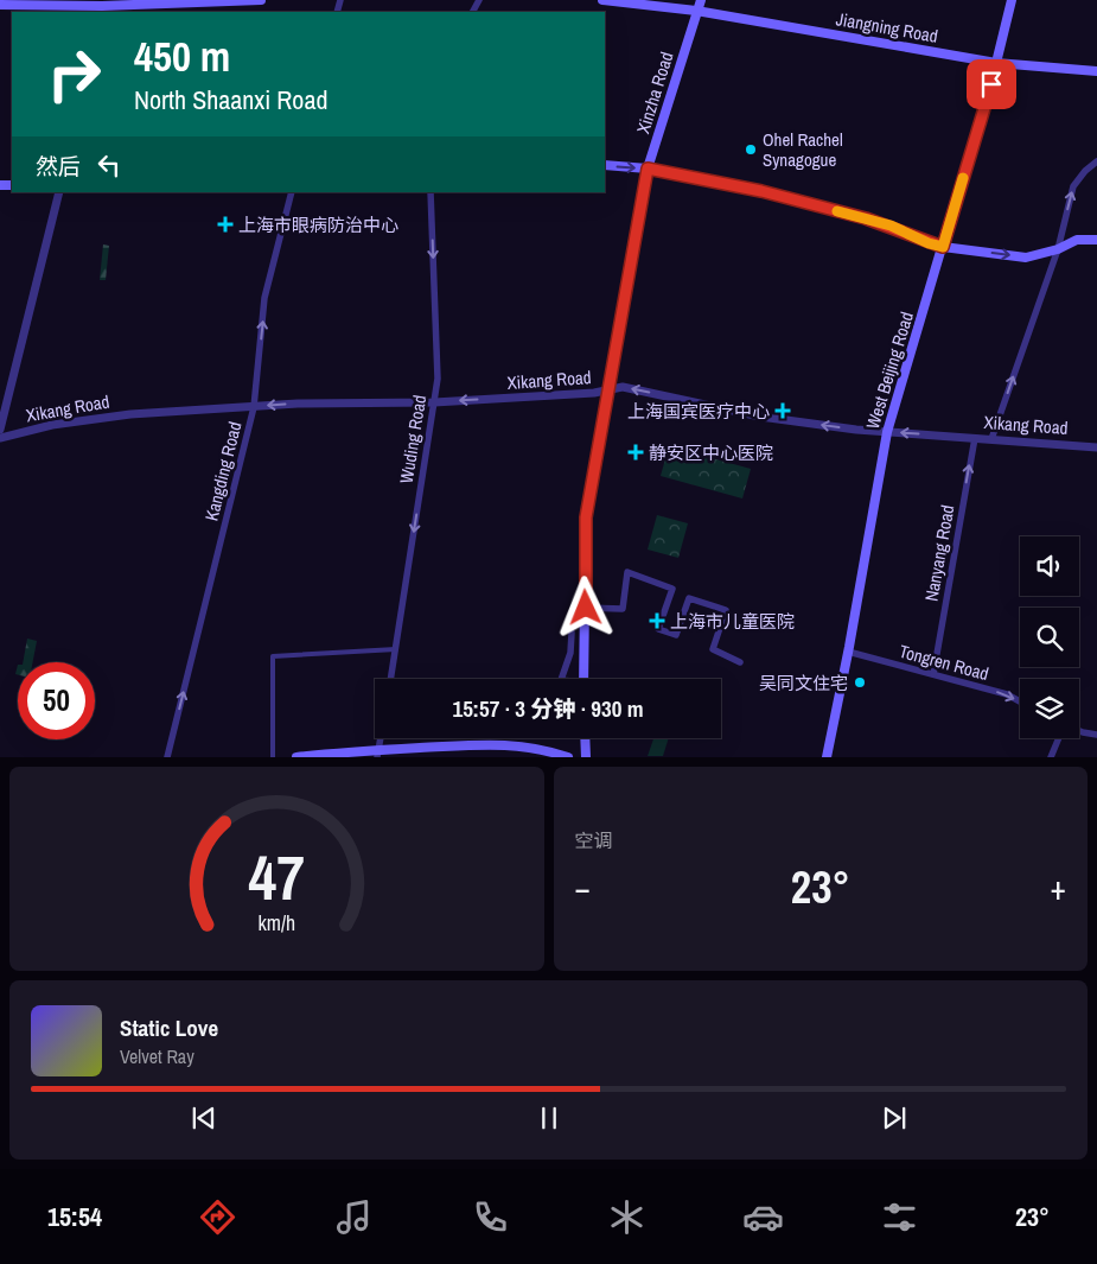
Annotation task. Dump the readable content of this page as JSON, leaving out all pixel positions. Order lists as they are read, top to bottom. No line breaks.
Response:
{"streets":{"main road":["Jiangning Road","Xinzha Road","West Beijing Road"],"street":["Xikang Road","Wuding Road","Kangding Road","Nanyang Road","Tongren Road"]},"crossings":[["Jiangning Road","Xinzha Road"],["Jiangning Road","West Beijing Road"],["Xinzha Road","Xikang Road"],["West Beijing Road","Xikang Road"],["West Beijing Road","Tongren Road"],["Xikang Road","Wuding Road"],["Xikang Road","Kangding Road"],["Xikang Road","Nanyang Road"],["Nanyang Road","Tongren Road"]],"one_way":["Xikang Road","Wuding Road","Kangding Road","Nanyang Road","Tongren Road"],"places":{"other":["Ohel Rachel Synagogue","吴同文住宅"],"health":["上海市眼病防治中心","上海国宾医疗中心","静安区中心医院","上海市儿童医院"]},"page":{"turn":["450 m","North Shaanxi Road"],"then":"然后","limit":"50","trip":"15:57 · 3 分钟 · 930 m","tile":"空调","heat":["−","23°","+"],"song":["Static Love","Velvet Ray"],"tabs":["15:54","23°"],"gauge":["47","km/h"]}}
